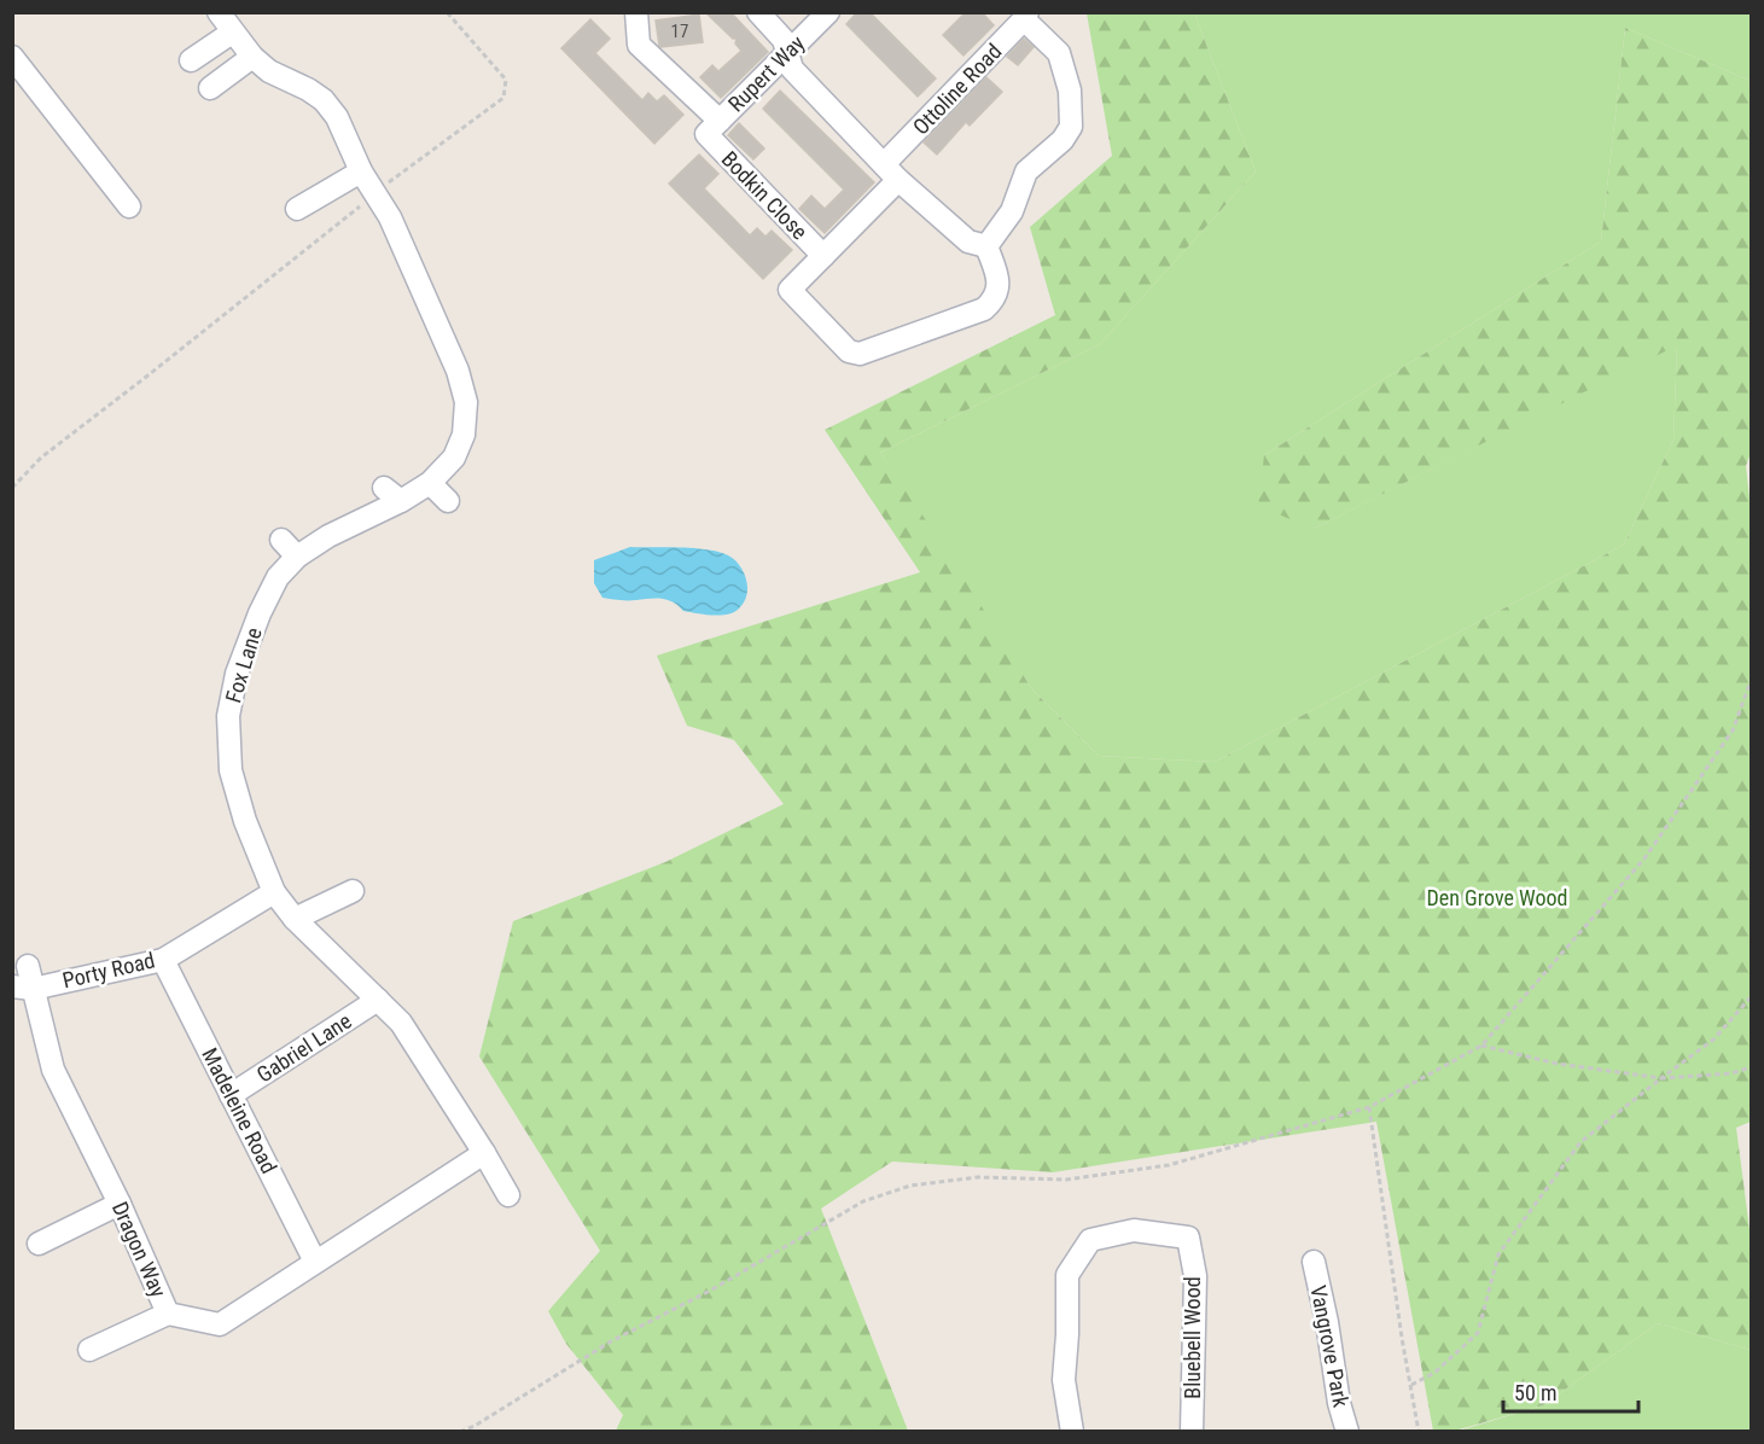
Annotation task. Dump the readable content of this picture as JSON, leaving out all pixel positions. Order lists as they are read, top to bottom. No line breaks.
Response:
{"streets":{"street":["Rupert Way","Ottoline Road","Bodkin Close","Fox Lane","Porty Road","Gabriel Lane","Madeleine Road","Dragon Way","Bluebell Wood","Vangrove Park"]},"crossings":[["Rupert Way","Bodkin Close"],["Ottoline Road","Bodkin Close"],["Fox Lane","Porty Road"],["Fox Lane","Gabriel Lane"],["Fox Lane","Dragon Way"],["Porty Road","Madeleine Road"],["Porty Road","Dragon Way"],["Gabriel Lane","Madeleine Road"],["Madeleine Road","Dragon Way"]],"parks":["Den Grove Wood"],"house_numbers":["17"],"scale_bar":"50 m"}
